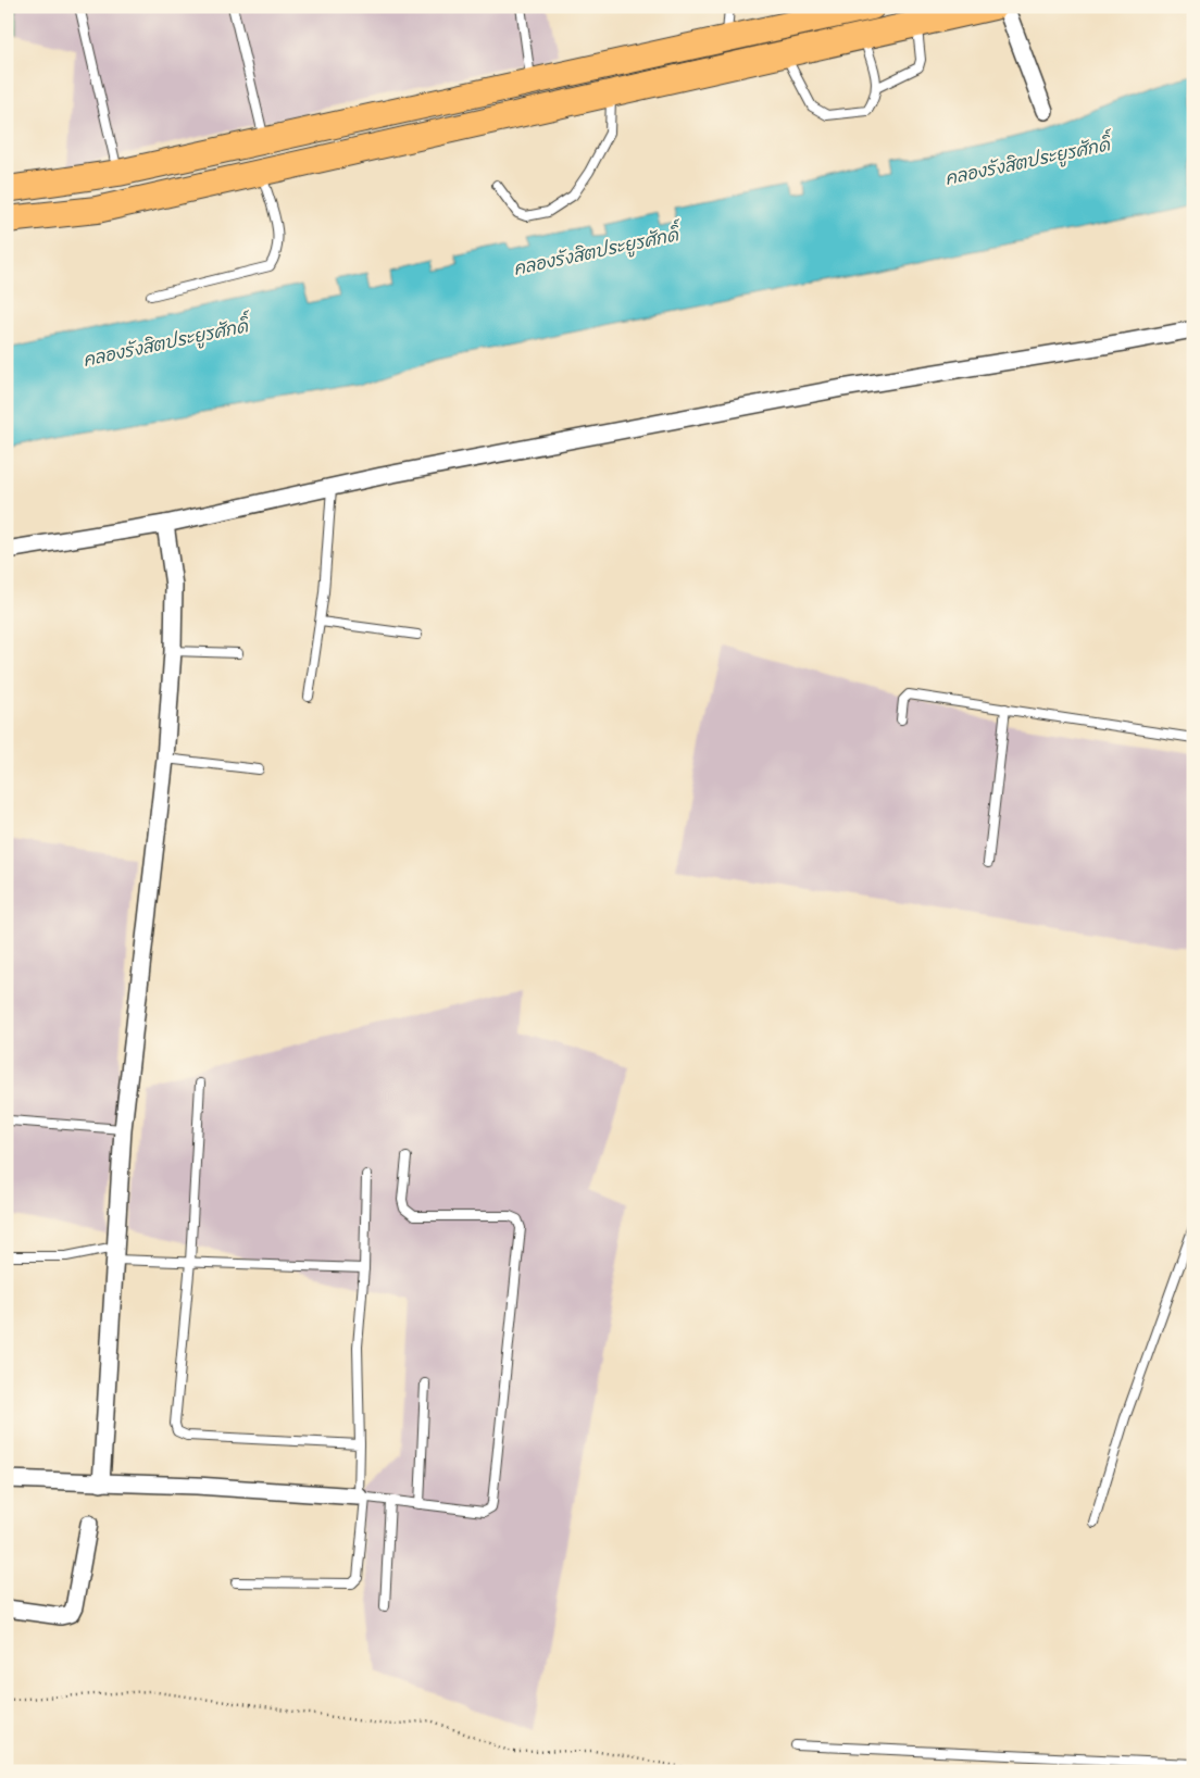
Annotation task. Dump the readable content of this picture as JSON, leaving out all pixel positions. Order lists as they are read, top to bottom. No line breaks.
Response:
{"water":["คลองรังสิตประยูรศักดิ์"]}
